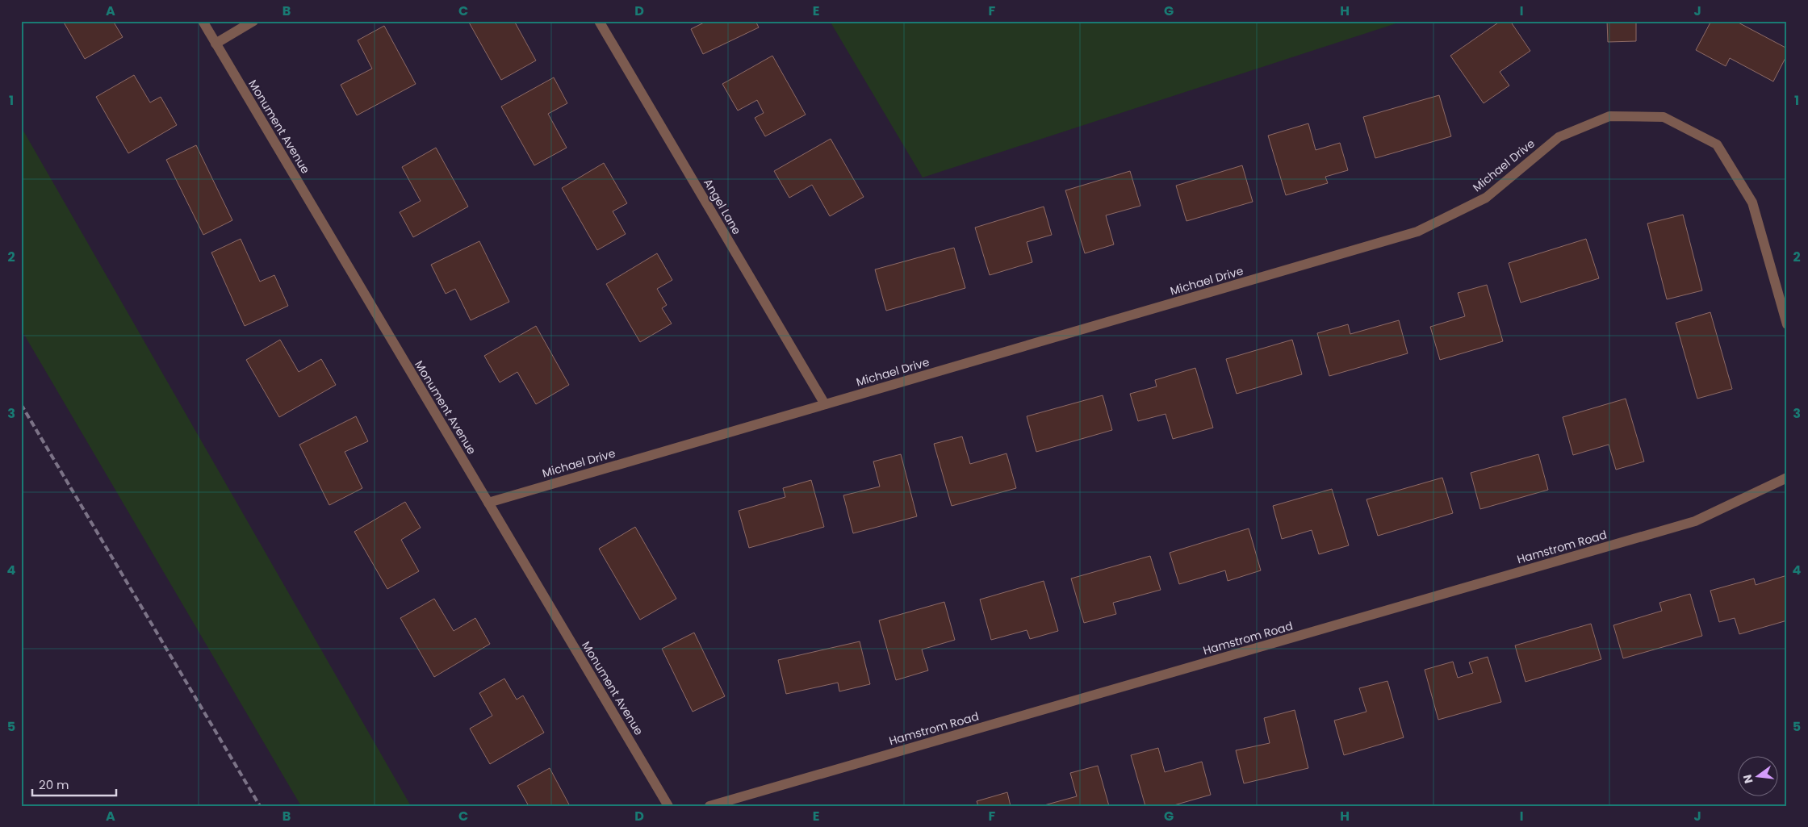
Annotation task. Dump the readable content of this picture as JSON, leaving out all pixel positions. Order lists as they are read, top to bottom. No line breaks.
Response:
{"streets":{"street":["Monument Avenue","Michael Drive","Angel Lane","Hamstrom Road"]},"crossings":[["Monument Avenue","Michael Drive"],["Michael Drive","Angel Lane"]],"scale_bar":"20 m","north":"left","grid":{"columns":["A","B","C","D","E","F","G","H","I","J"],"rows":["1","2","3","4","5"]}}
